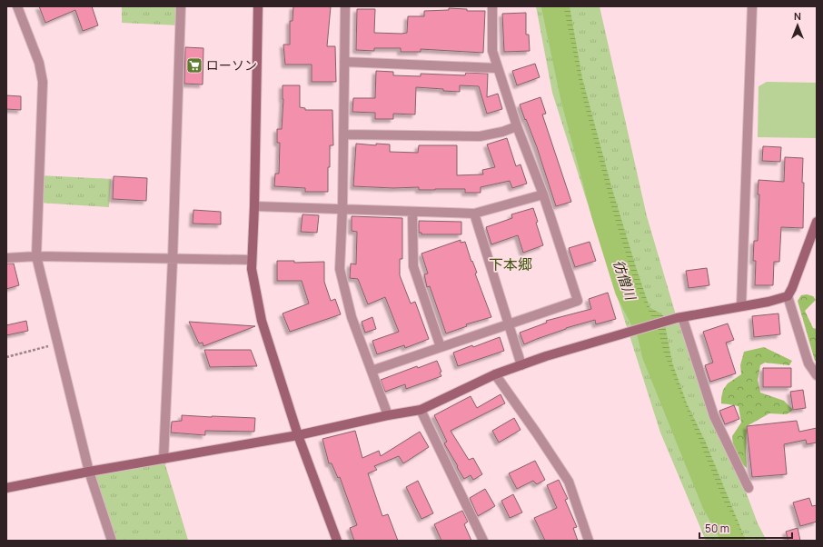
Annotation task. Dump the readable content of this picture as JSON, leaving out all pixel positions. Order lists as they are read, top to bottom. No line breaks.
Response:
{"districts":["下本郷"],"water":["彷僧川"],"places":{"supermarket":["ローソン"]},"scale_bar":"50 m","north":"top"}
